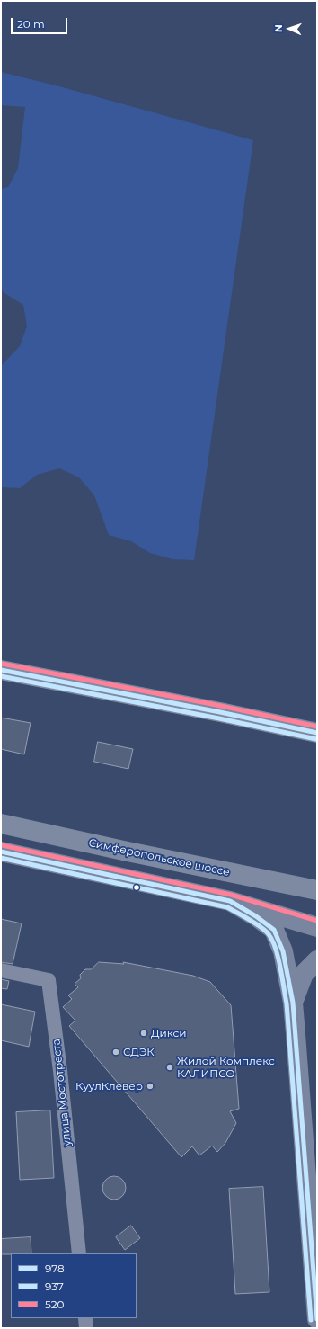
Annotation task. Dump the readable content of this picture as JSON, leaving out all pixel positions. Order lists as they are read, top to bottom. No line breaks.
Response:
{"streets":{"main road":["Симферопольское шоссе"],"street":["улица Мостотреста"]},"places":["Дикси","СДЭК","Жилой Комплекс КАЛИПСО","КуулКлевер"],"lines":["transit line 520","transit line 978","transit line 937"],"legend":["978","937","520"],"scale_bar":"20 m","north":"left"}
